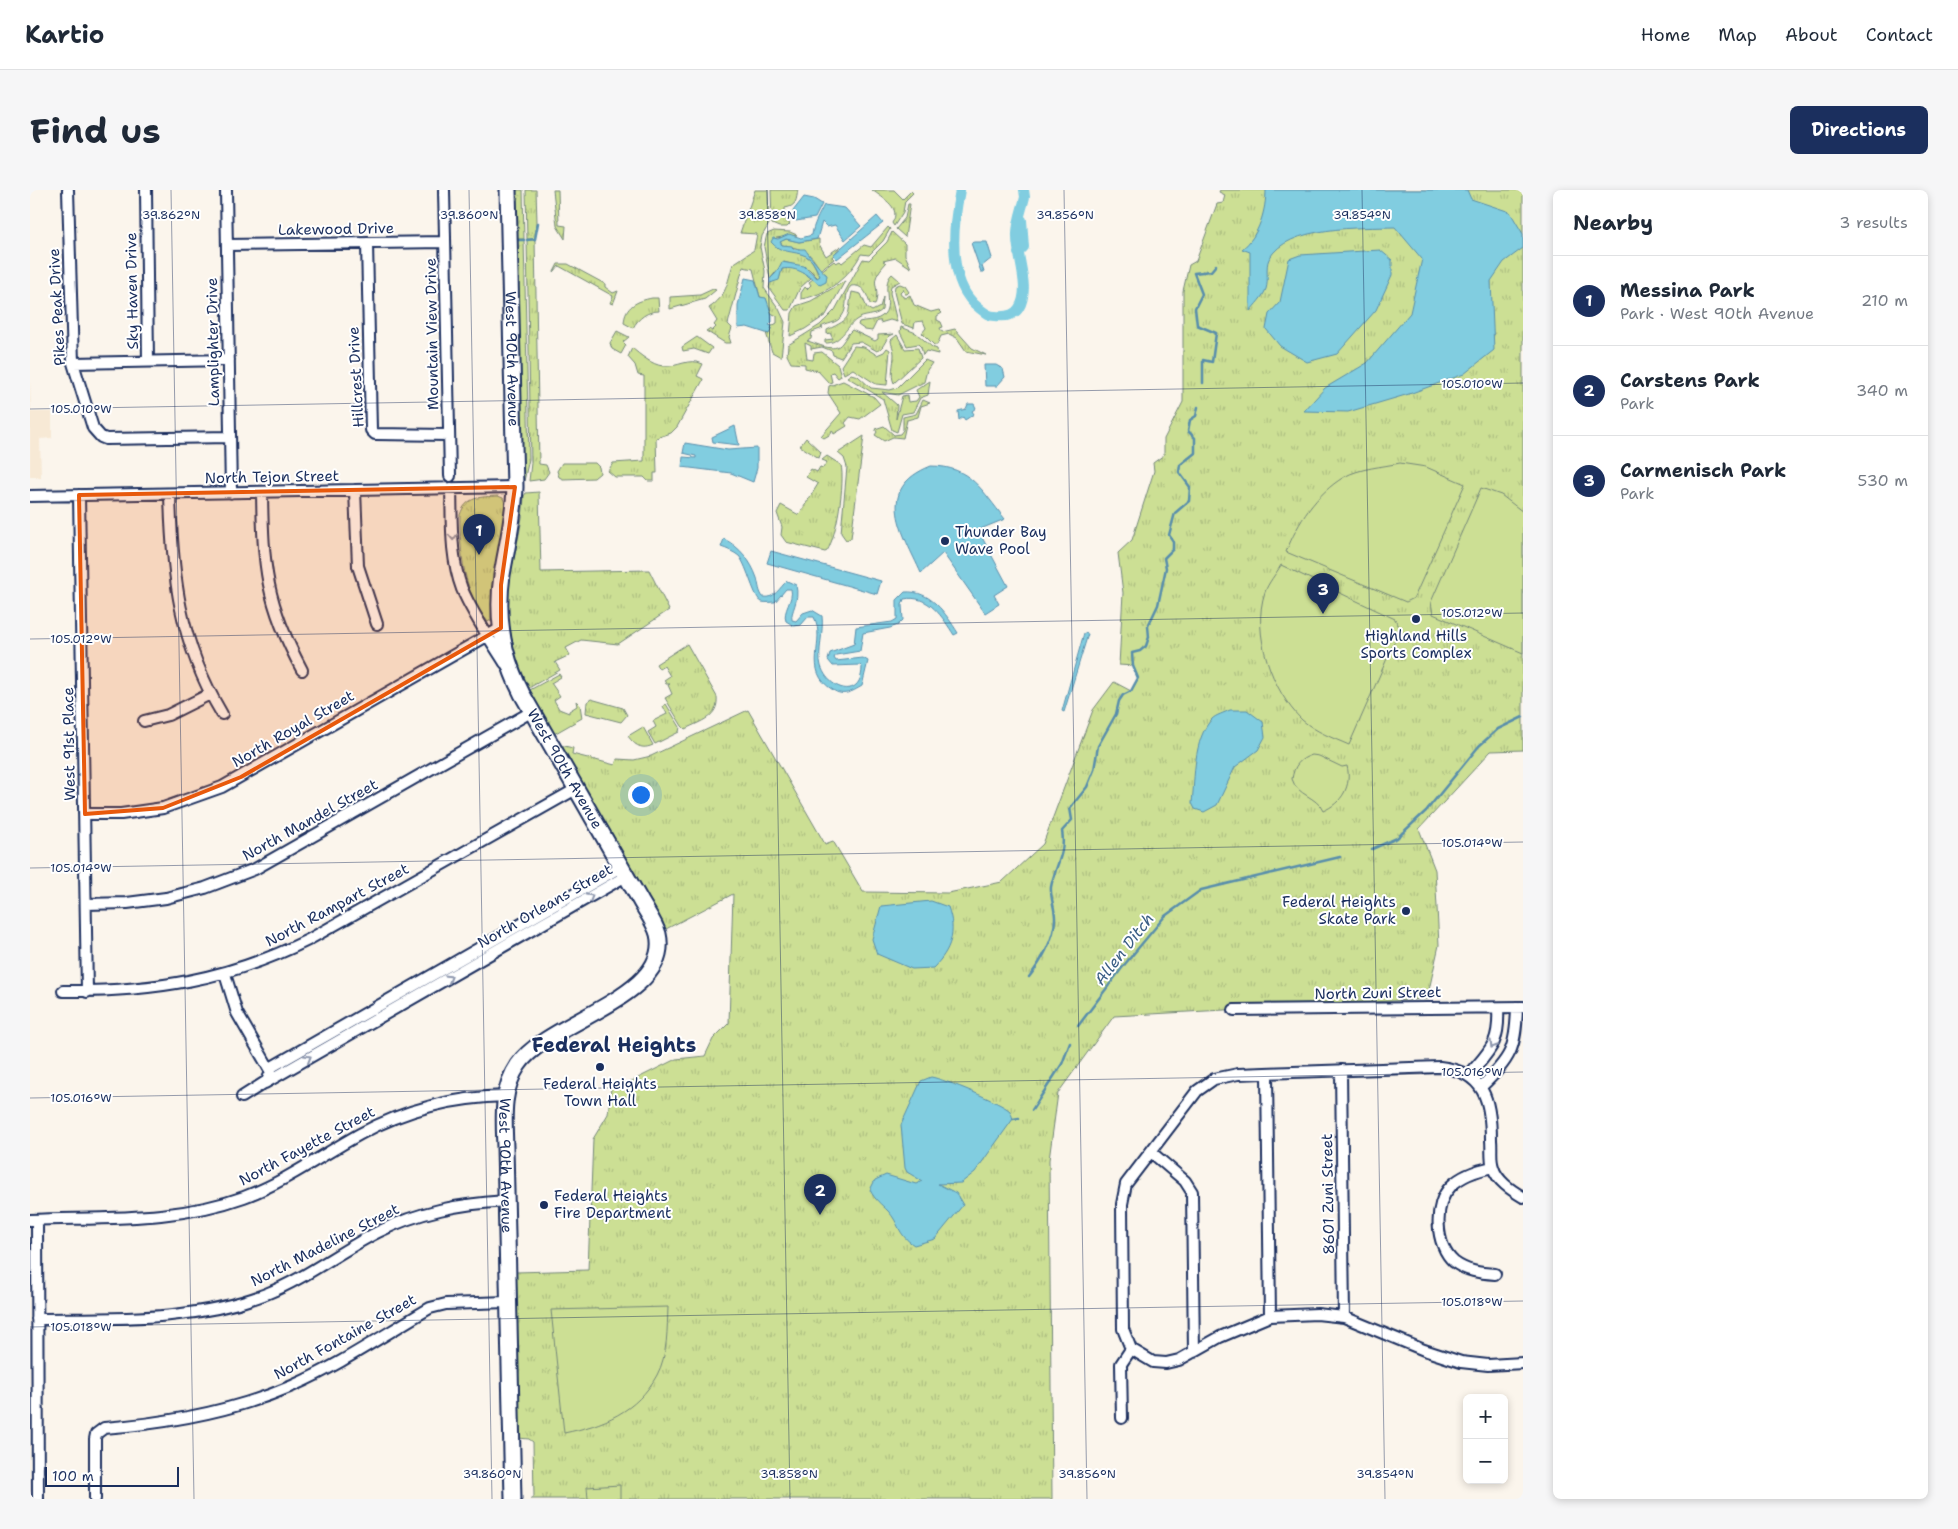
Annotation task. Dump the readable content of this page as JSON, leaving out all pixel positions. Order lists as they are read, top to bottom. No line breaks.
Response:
{"streets":{"street":["Lakewood Drive","Sky Haven Drive","Pikes Peak Drive","Mountain View Drive","Lamplighter Drive","West 90th Avenue","Hillcrest Drive","North Tejon Street","North Royal Street","West 91st Place","North Mandel Street","North Rampart Street","North Orleans Street","North Zuni Street","North Fayette Street","8601 Zuni Street","North Madeline Street","North Fontaine Street"]},"crossings":[["Lakewood Drive","Mountain View Drive"],["Lakewood Drive","Lamplighter Drive"],["Lakewood Drive","Hillcrest Drive"],["Pikes Peak Drive","Lamplighter Drive"],["Mountain View Drive","Hillcrest Drive"],["Lamplighter Drive","North Tejon Street"],["West 90th Avenue","North Tejon Street"],["West 90th Avenue","North Royal Street"],["West 90th Avenue","North Mandel Street"],["West 90th Avenue","North Rampart Street"],["West 90th Avenue","North Orleans Street"],["West 90th Avenue","North Fayette Street"],["West 90th Avenue","North Madeline Street"],["West 90th Avenue","North Fontaine Street"],["North Tejon Street","West 91st Place"],["North Royal Street","West 91st Place"],["West 91st Place","North Mandel Street"],["West 91st Place","North Rampart Street"]],"districts":["Federal Heights"],"water":["Allen Ditch"],"places":["Thunder Bay Wave Pool","Highland Hills Sports Complex","Federal Heights Skate Park","Federal Heights Town Hall","Federal Heights Fire Department"],"scale_bar":"100 m","page":{"header":"Kartio","nav":["Home","Map","About","Contact"],"buttons":"Directions","title":"Find us","heading":["Nearby","3 results"],"list":[{"mark":"1","name":"Messina Park","note":"Park · West 90th Avenue","value":"210 m"},{"mark":"2","name":"Carstens Park","note":"Park","value":"340 m"},{"mark":"3","name":"Carmenisch Park","note":"Park","value":"530 m"}],"pins":["1","3","2"],"map_buttons":["+","−"],"scale":"100 m"},"coordinates":["39.862°N","39.860°N","39.858°N","39.856°N","39.854°N","105.010°W","105.012°W","105.014°W","105.016°W","105.018°W"]}
